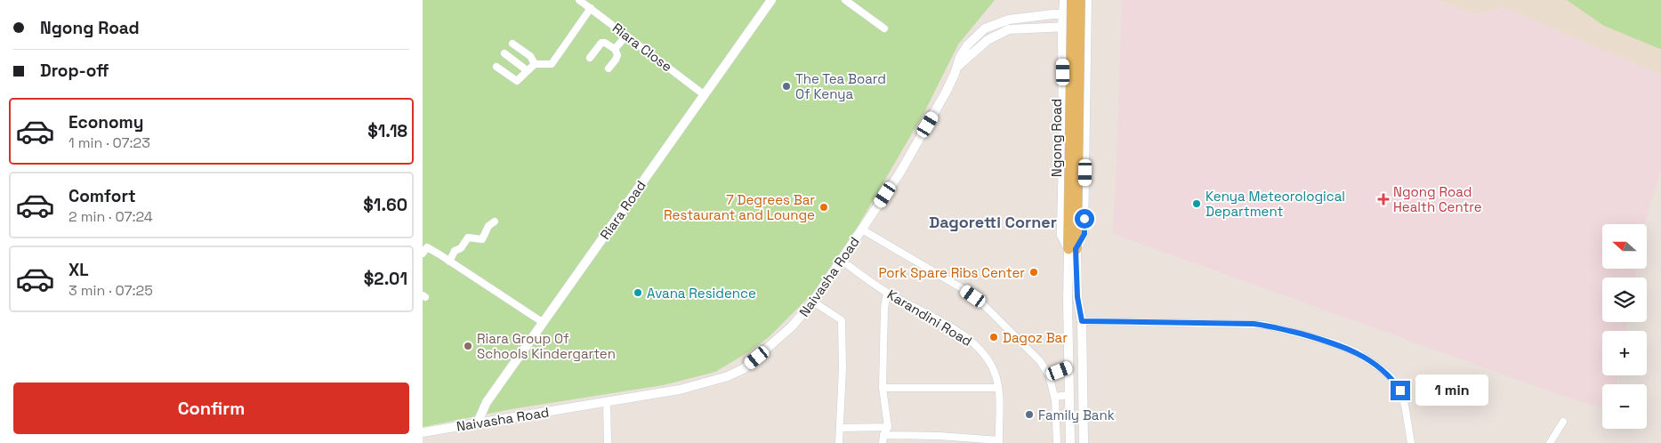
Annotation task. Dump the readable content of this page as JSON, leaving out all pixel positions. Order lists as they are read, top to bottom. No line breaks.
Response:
{"streets":{"main road":["Ngong Road","Riara Road","Naivasha Road"],"street":["Riara Close","Karandini Road"]},"crossings":[["Riara Close","Riara Road"],["Riara Road","Naivasha Road"],["Naivasha Road","Karandini Road"]],"districts":["Dagoretti Corner"],"places":{"other":["The Tea Board Of Kenya","Kenya Meteorological Department","7 Degrees Bar Restaurant and Lounge","Pork Spare Ribs Center","Avana Residence","Dagoz Bar","Riara Group Of Schools Kindergarten","Family Bank"],"health":["Ngong Road Health Centre"]},"north":"left","page":{"banner":["Ngong Road","Drop-off"],"list":[{"name":"Economy","note":"1 min · 07:23","value":"$1.18"},{"name":"Comfort","note":"2 min · 07:24","value":"$1.60"},{"name":"XL","note":"3 min · 07:25","value":"$2.01"}],"map_buttons":["+","−"],"buttons":"Confirm","bubble":"1 min"}}
